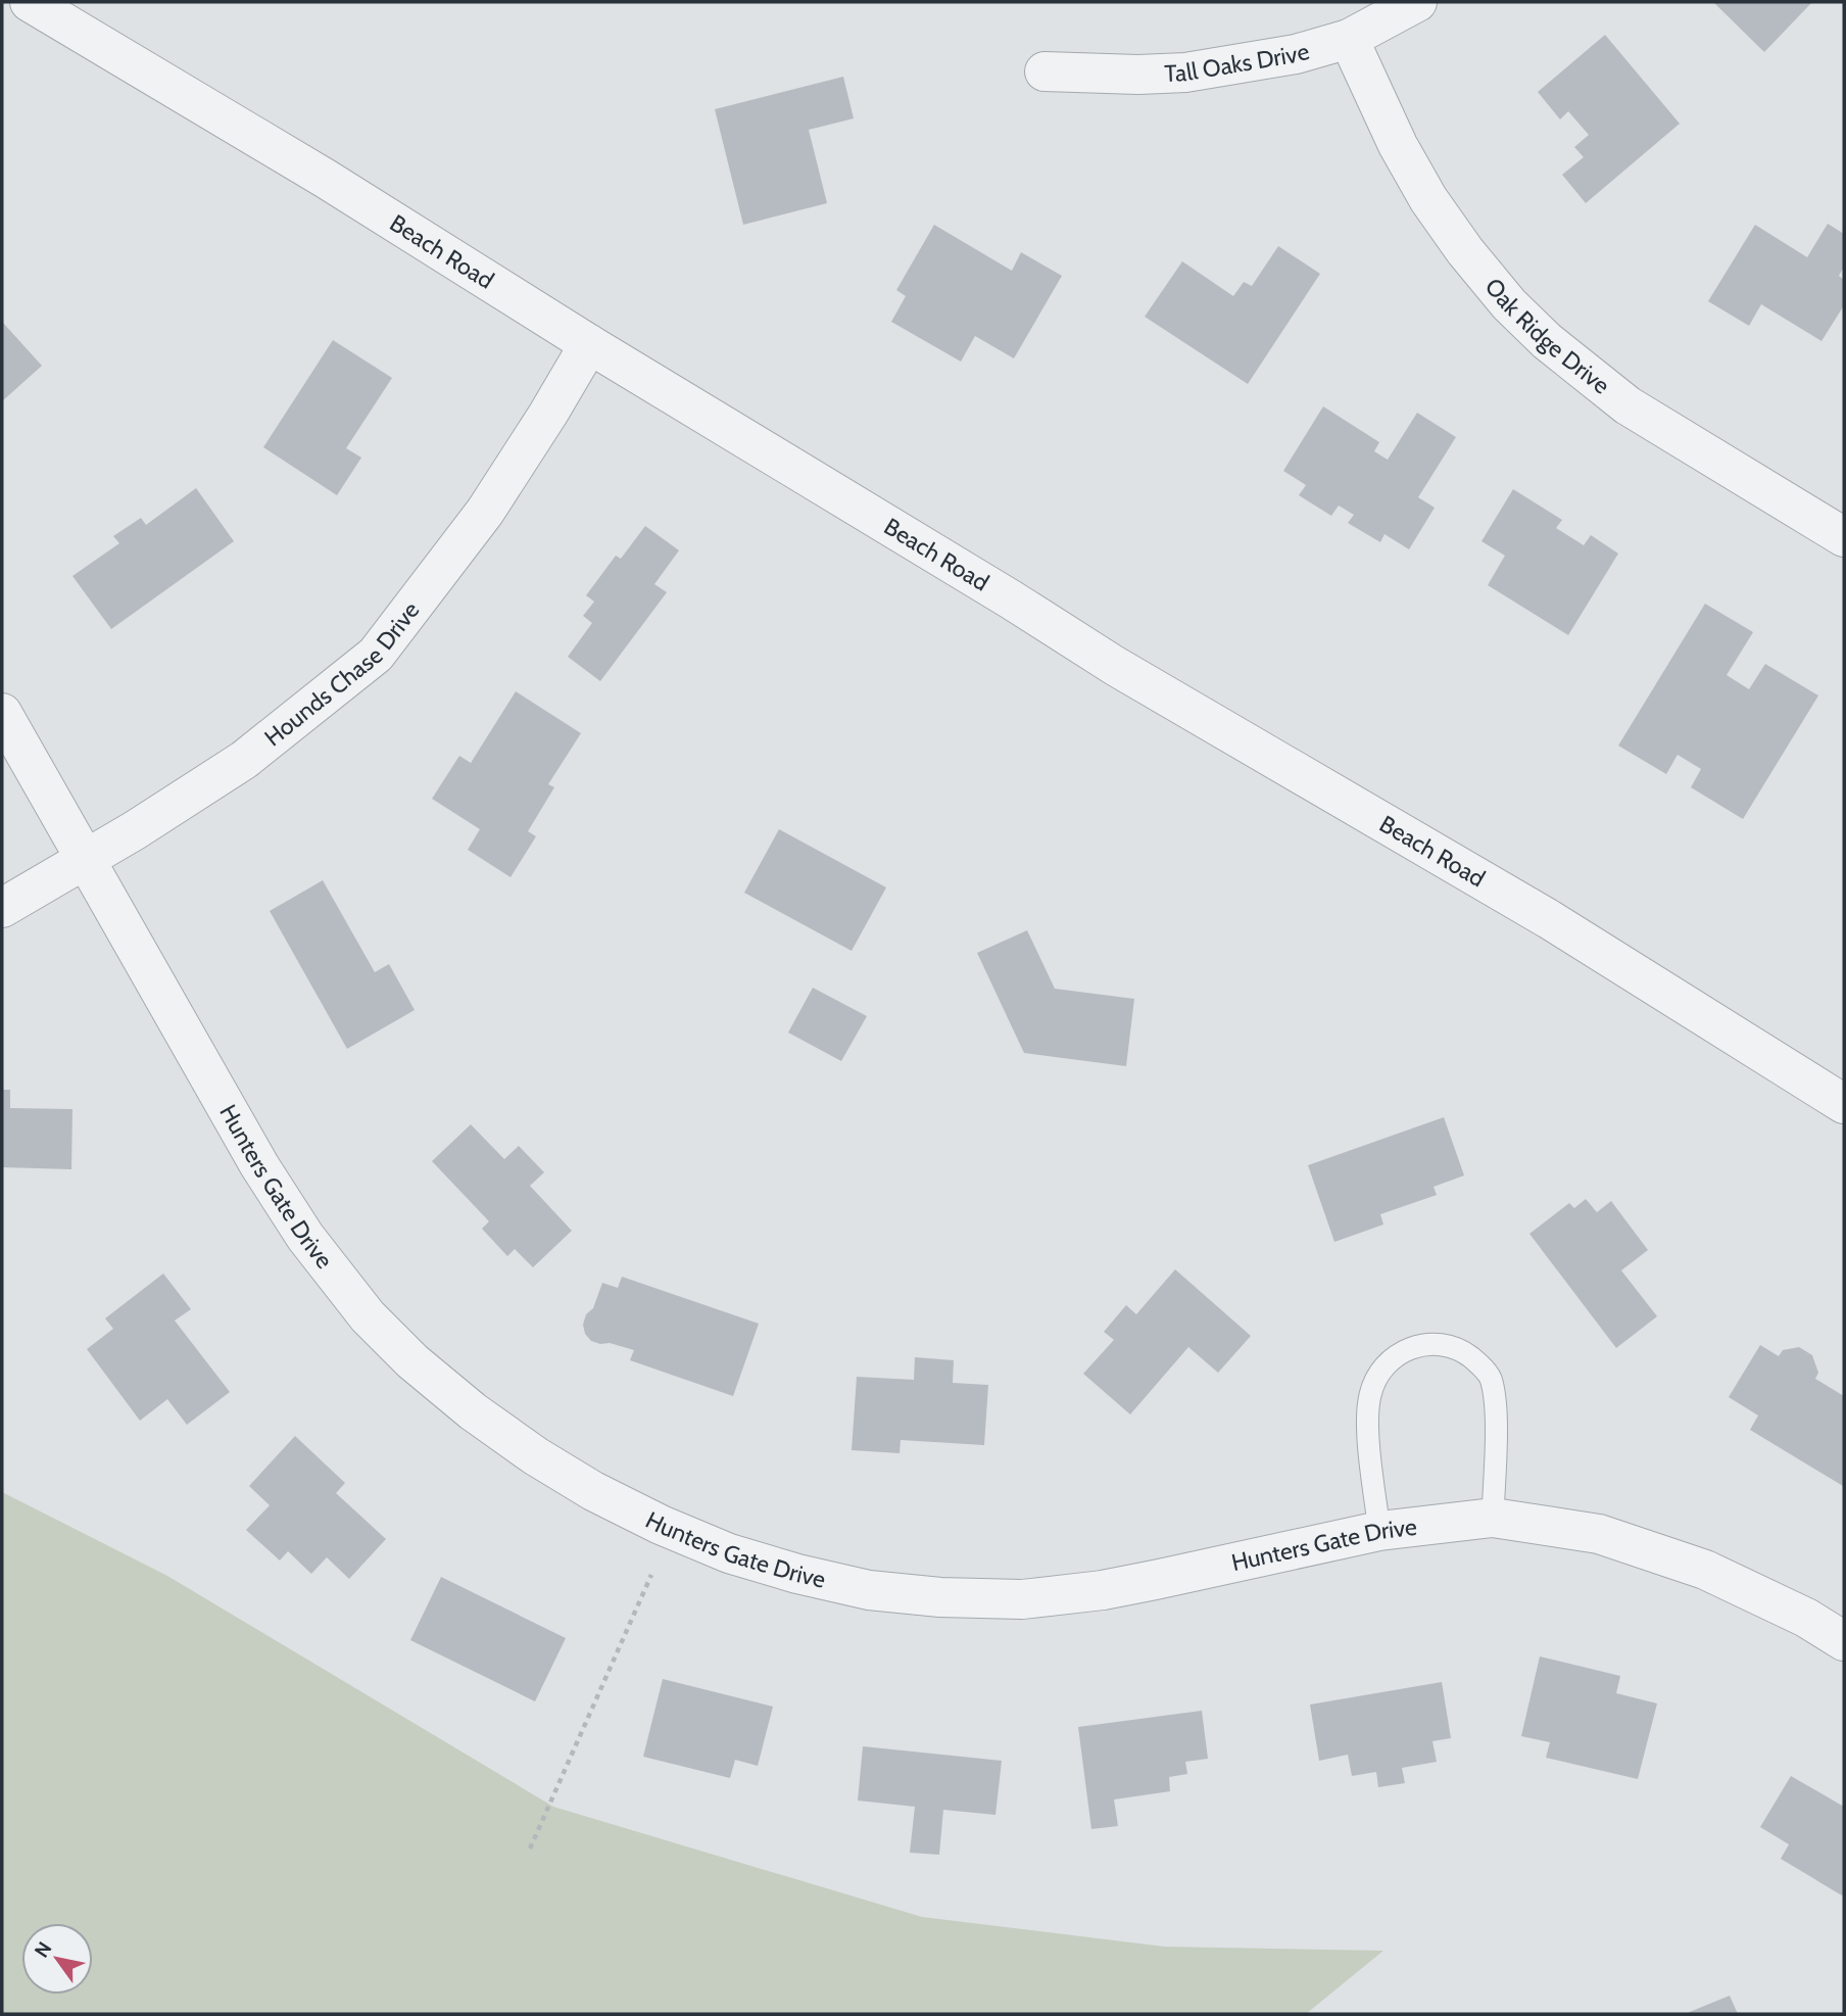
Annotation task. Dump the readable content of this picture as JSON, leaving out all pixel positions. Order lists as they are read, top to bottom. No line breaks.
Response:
{"streets":{"street":["Tall Oaks Drive","Beach Road","Oak Ridge Drive","Hounds Chase Drive","Hunters Gate Drive"]},"crossings":[["Tall Oaks Drive","Oak Ridge Drive"],["Beach Road","Hounds Chase Drive"],["Hounds Chase Drive","Hunters Gate Drive"]],"north":"top left"}
